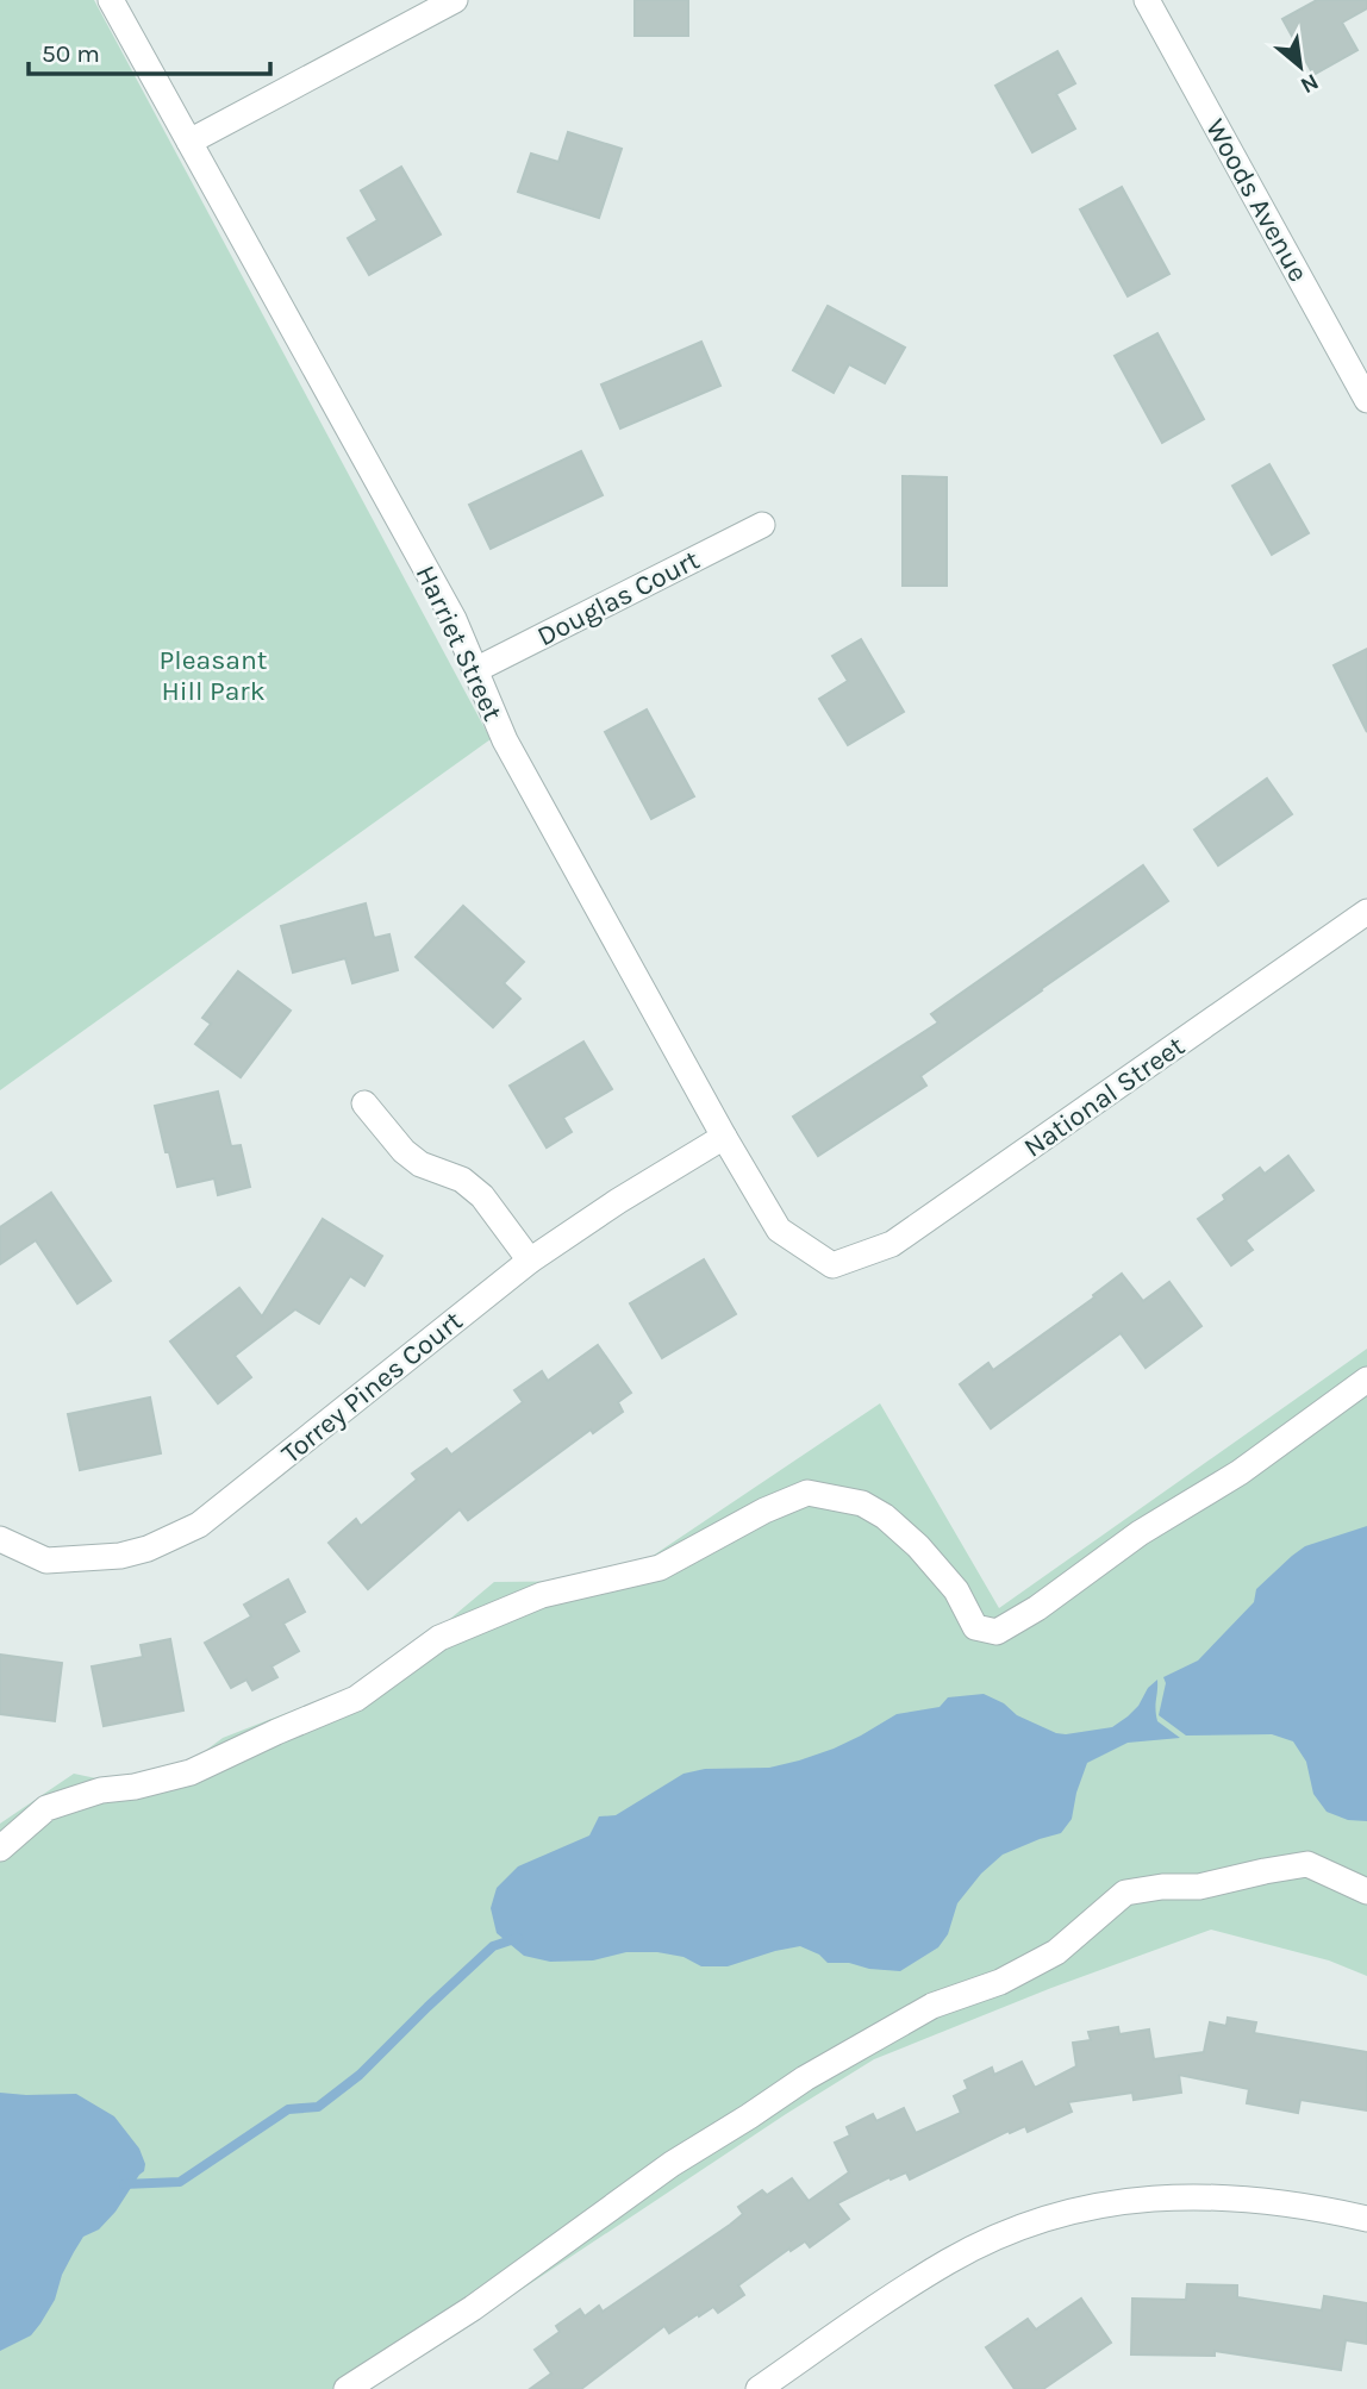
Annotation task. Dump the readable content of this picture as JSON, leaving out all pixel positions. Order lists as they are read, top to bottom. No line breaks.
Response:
{"streets":{"street":["Woods Avenue","Douglas Court","Harriet Street","National Street","Torrey Pines Court"]},"crossings":[["Douglas Court","Harriet Street"],["Harriet Street","National Street"],["Harriet Street","Torrey Pines Court"]],"parks":["Pleasant Hill Park"],"scale_bar":"50 m","north":"bottom right"}
